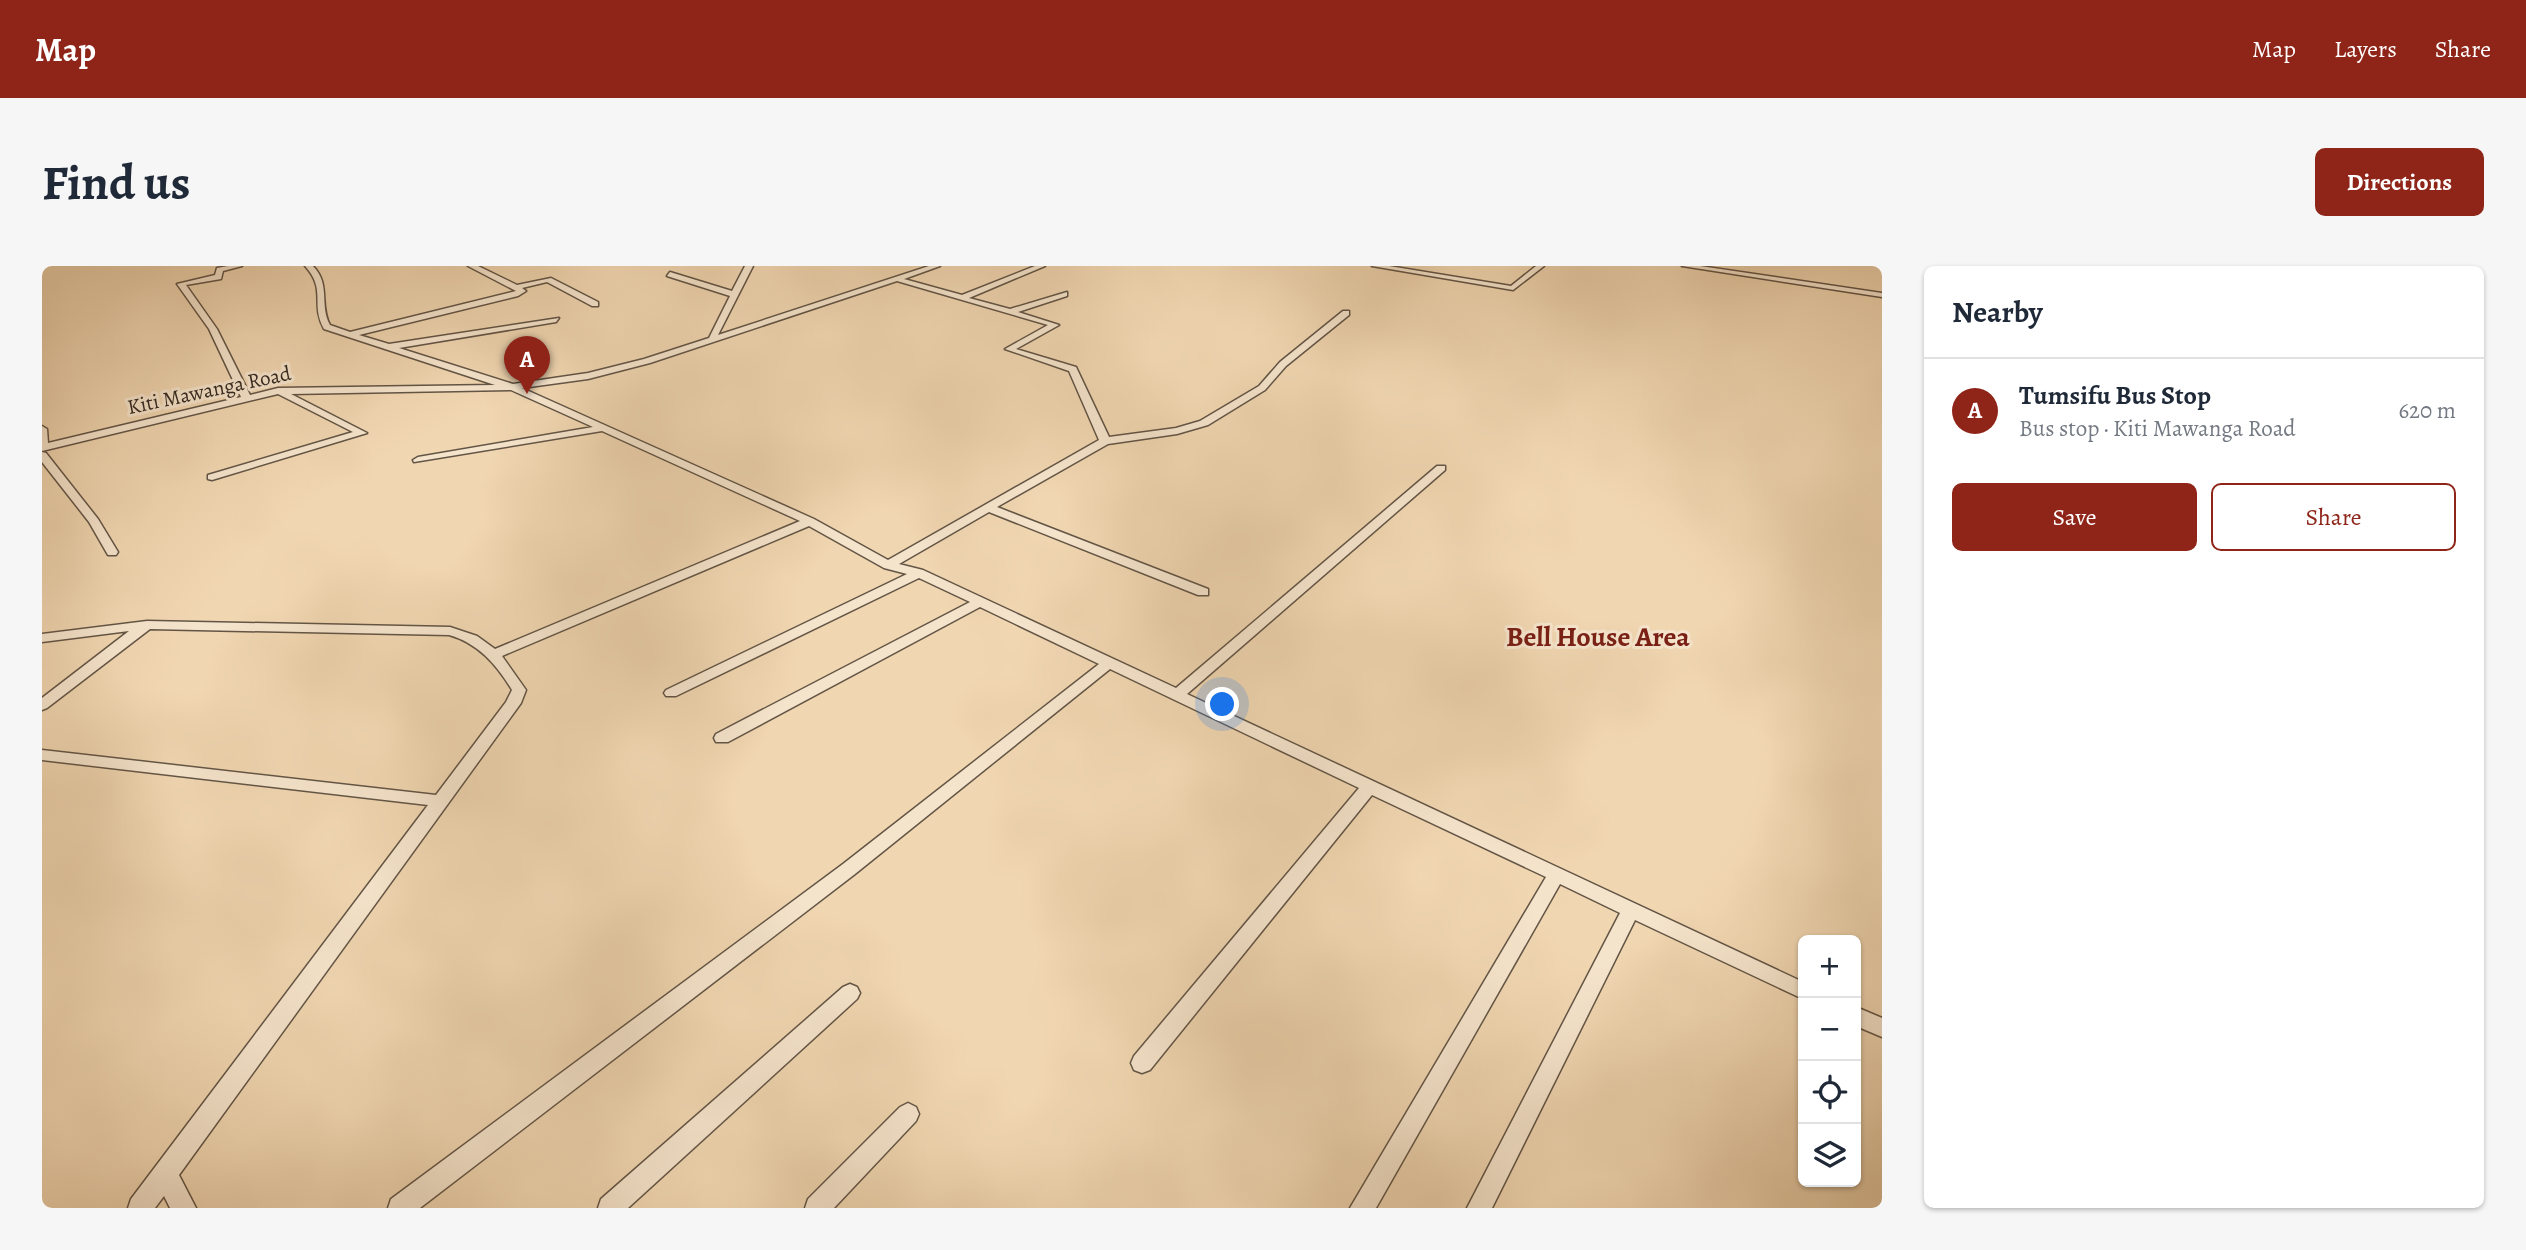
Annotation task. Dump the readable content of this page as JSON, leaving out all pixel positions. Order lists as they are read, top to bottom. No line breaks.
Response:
{"streets":{"street":["Kiti Mawanga Road"]},"districts":["Bell House Area"],"page":{"header":"Map","nav":["Map","Layers","Share"],"buttons":["Directions",["Save","Share"]],"title":"Find us","heading":"Nearby","pins":"A","list":[{"mark":"A","name":"Tumsifu Bus Stop","note":"Bus stop · Kiti Mawanga Road","value":"620 m"}],"map_buttons":["+","−"]}}
